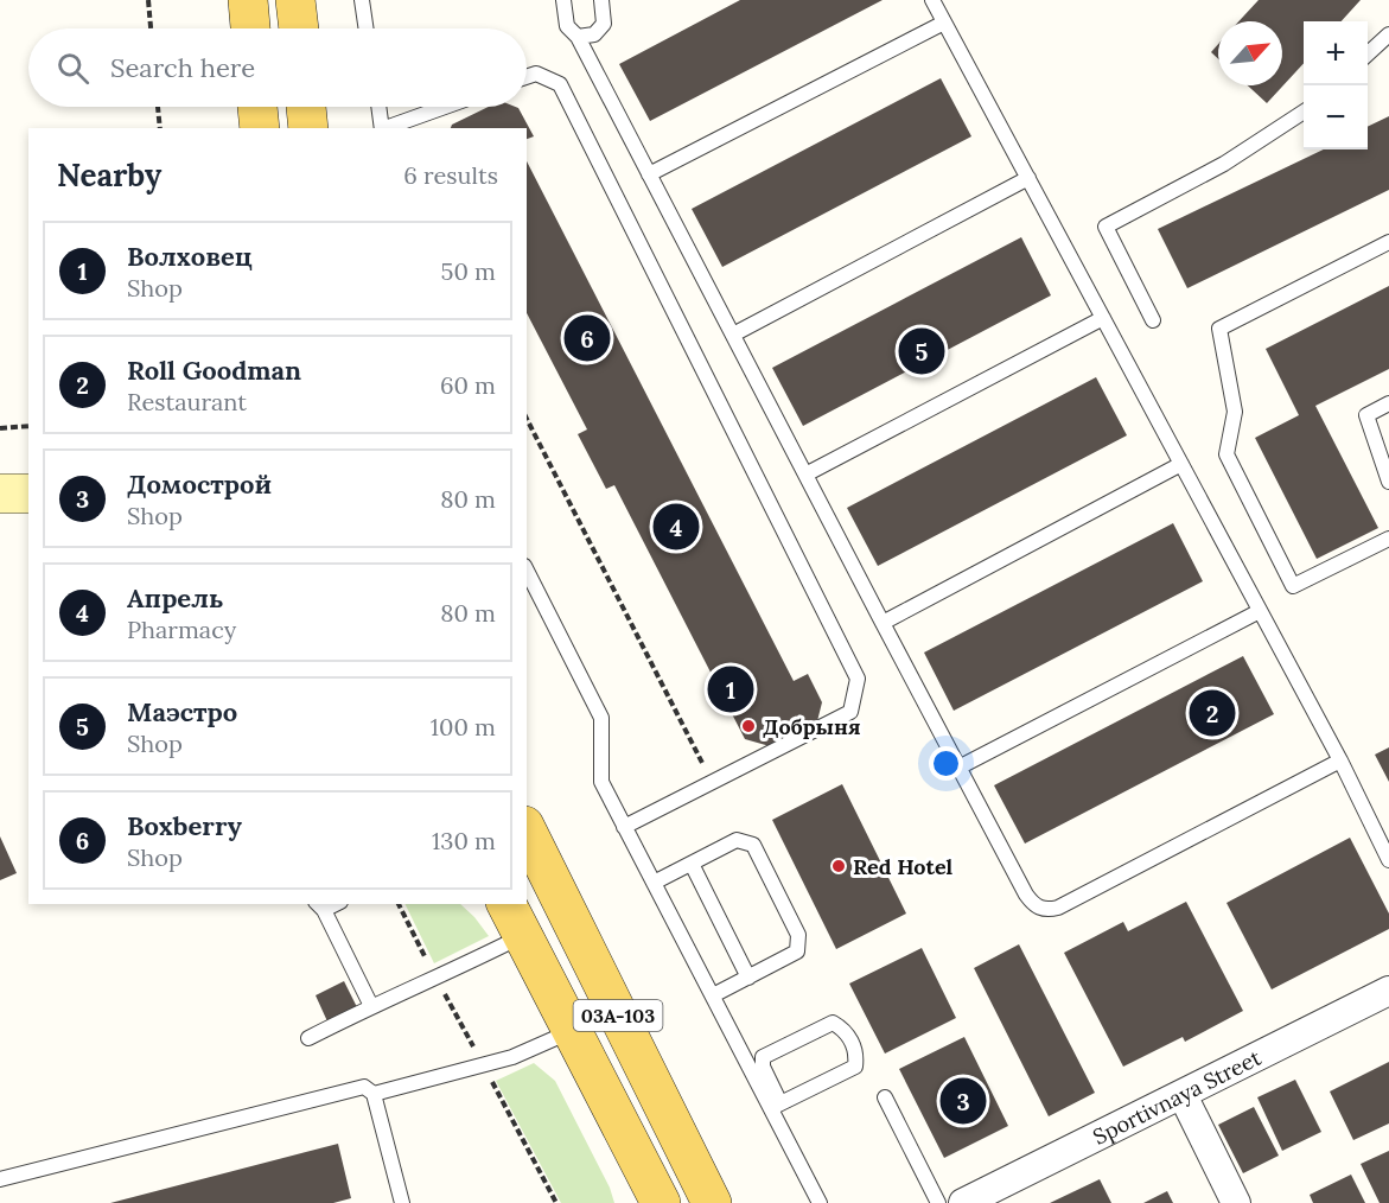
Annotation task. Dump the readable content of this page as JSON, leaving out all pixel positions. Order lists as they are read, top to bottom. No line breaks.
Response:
{"streets":{"main road":["03А-103"],"street":["Sportivnaya Street"]},"places":["Добрыня","Red Hotel"],"north":"top right","page":{"map_buttons":["+","−"],"search":"Search here","heading":["Nearby","6 results"],"list":[{"mark":"1","name":"Волховец","note":"Shop","value":"50 m"},{"mark":"2","name":"Roll Goodman","note":"Restaurant","value":"60 m"},{"mark":"3","name":"Домострой","note":"Shop","value":"80 m"},{"mark":"4","name":"Апрель","note":"Pharmacy","value":"80 m"},{"mark":"5","name":"Маэстро","note":"Shop","value":"100 m"},{"mark":"6","name":"Boxberry","note":"Shop","value":"130 m"}],"pins":["6","5","4","1","2","3"]}}
